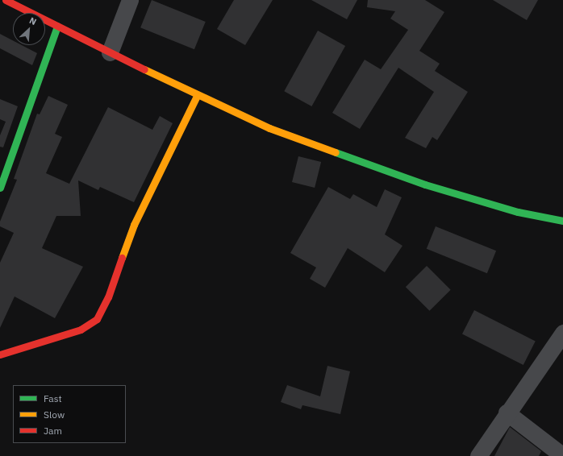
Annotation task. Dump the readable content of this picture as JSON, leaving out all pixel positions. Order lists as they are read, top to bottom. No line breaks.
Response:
{"legend":["Fast","Slow","Jam"],"north":"top right"}
